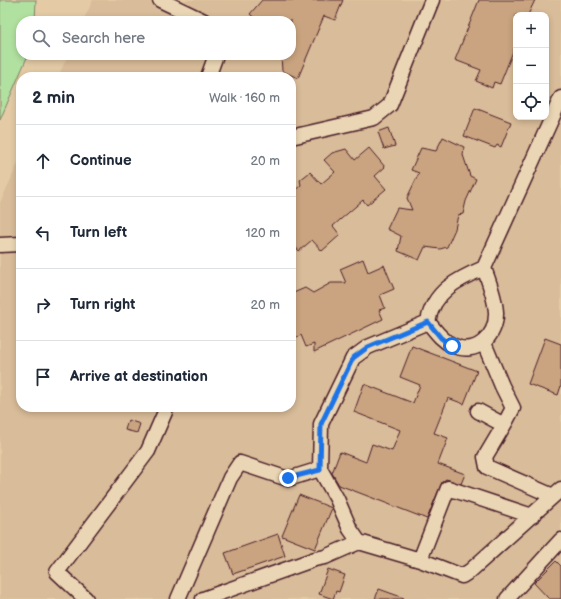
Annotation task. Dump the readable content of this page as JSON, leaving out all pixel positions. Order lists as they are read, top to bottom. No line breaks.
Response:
{"page":{"map_buttons":["+","−"],"search":"Search here","heading":["2 min","Walk · 160 m"],"list":[["Continue","20 m"],["Turn left","120 m"],["Turn right","20 m"],"Arrive at destination"]}}
